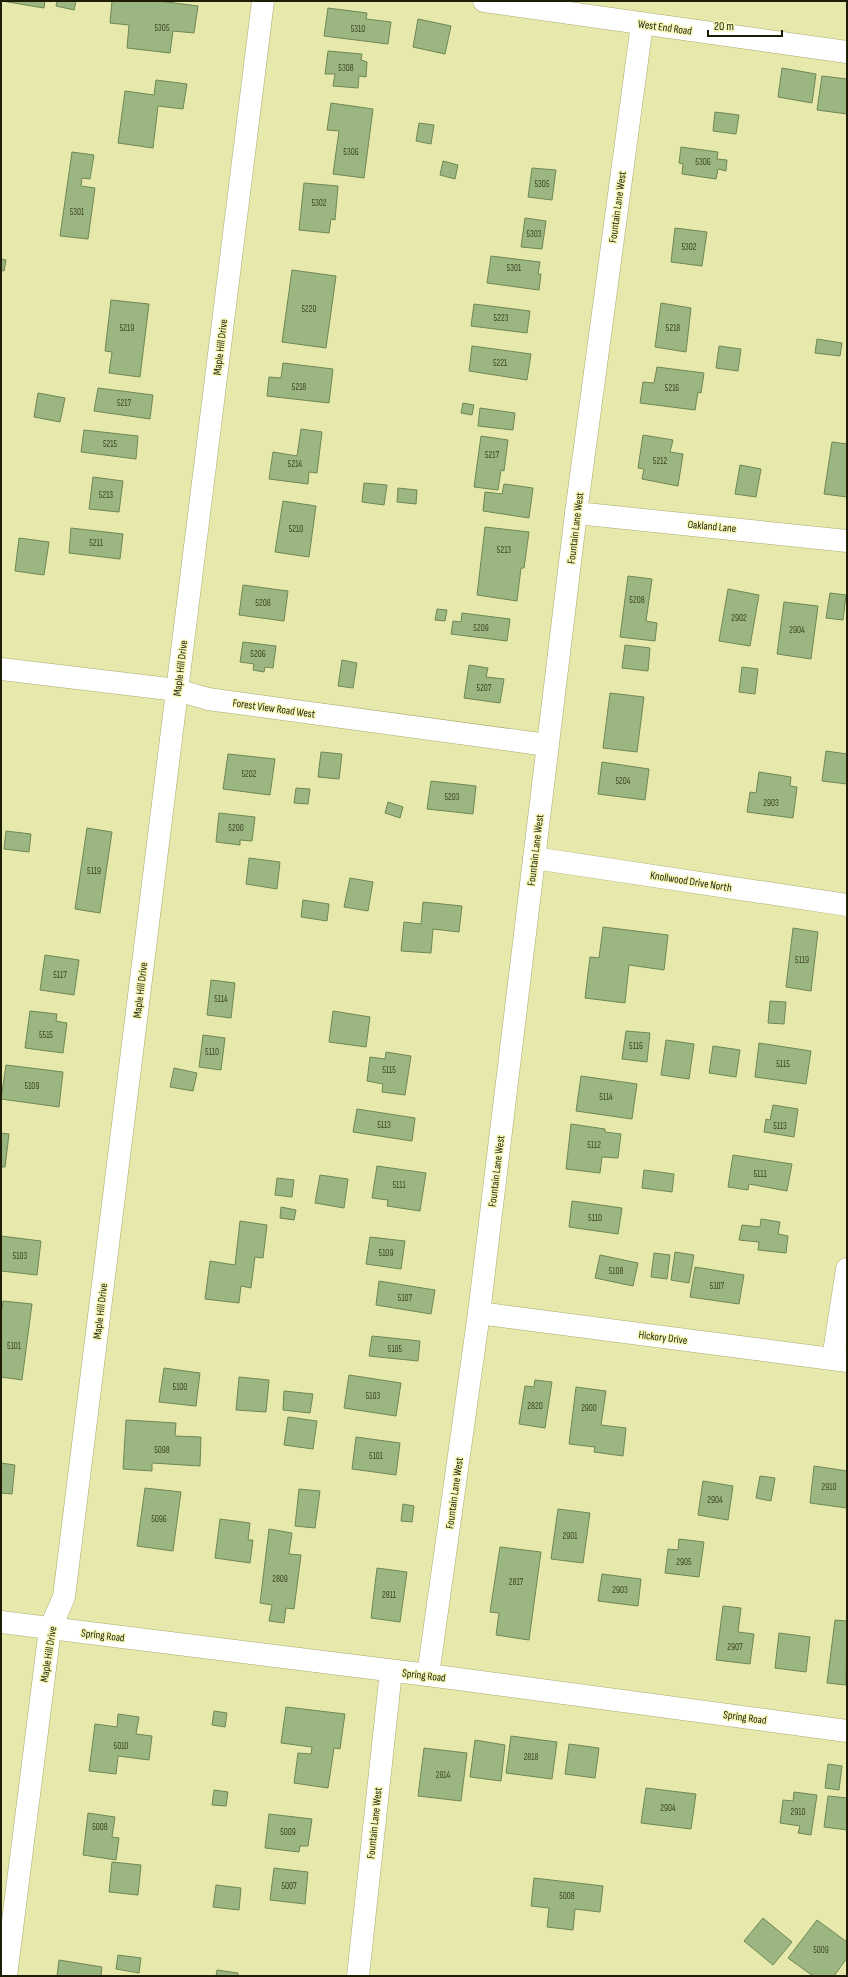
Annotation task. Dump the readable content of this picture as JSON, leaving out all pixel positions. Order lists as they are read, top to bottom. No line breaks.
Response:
{"streets":{"street":["West End Road","Fountain Lane West","Maple Hill Drive","Oakland Lane","Forest View Road West","Knollwood Drive North","Hickory Drive","Spring Road"]},"crossings":[["West End Road","Fountain Lane West"],["Fountain Lane West","Oakland Lane"],["Fountain Lane West","Forest View Road West"],["Fountain Lane West","Knollwood Drive North"],["Fountain Lane West","Hickory Drive"],["Fountain Lane West","Spring Road"],["Maple Hill Drive","Forest View Road West"],["Maple Hill Drive","Spring Road"]],"house_numbers":["5305","5310","5308","5306","5306","5305","5302","5301","5303","5302","5301","5220","5223","5219","5218","5221","5218","5216","5217","5215","5217","5212","5214","5213","5210","5211","5213","5208","5208","2902","5209","2904","5206","5207","5202","5204","5203","2903","5200","5119","5119","5117","5114","5515","5116","5110","5115","5115","5109","5114","5113","5113","5112","5111","5111","5110","5109","5103","5108","5107","5107","5101","5105","5100","5103","2820","2900","5098","5101","2910","2904","5096","2901","2905","2809","2817","2903","2811","2907","5010","2818","2814","2904","2910","5008","5009","5007","5008","5009"],"scale_bar":"20 m"}
